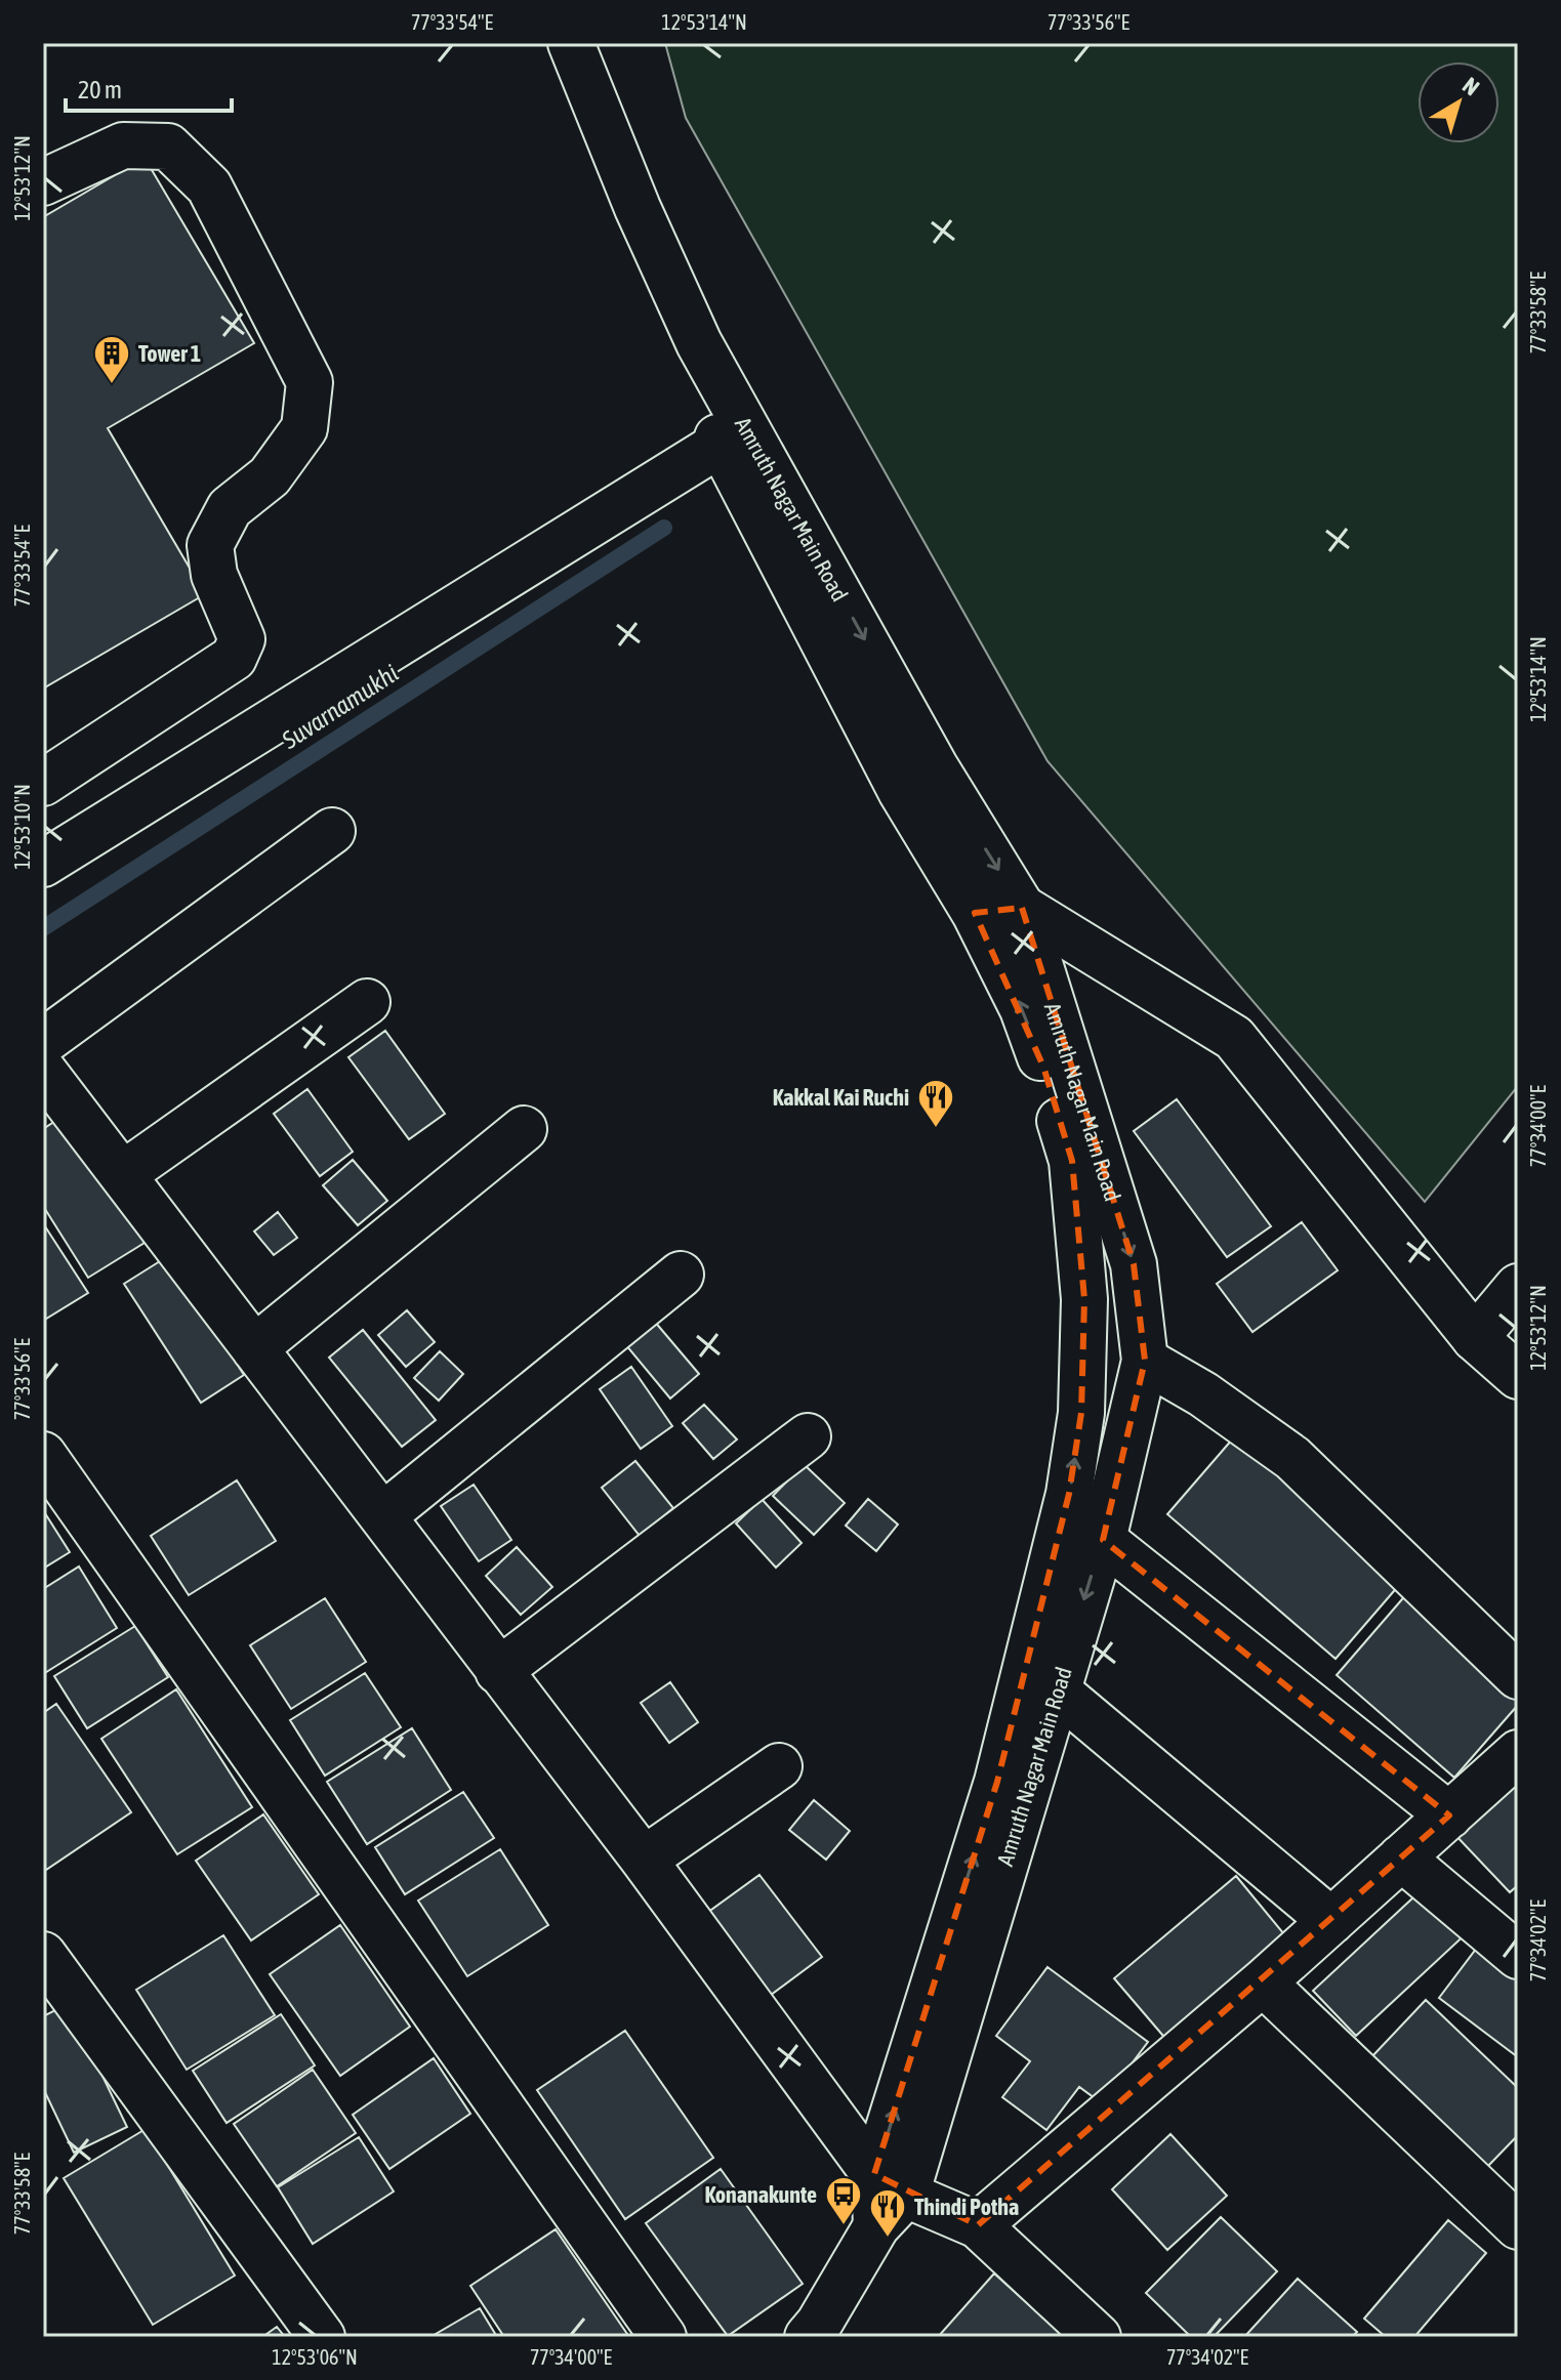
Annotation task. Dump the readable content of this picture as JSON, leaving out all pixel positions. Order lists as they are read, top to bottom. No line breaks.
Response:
{"streets":{"street":["Amruth Nagar Main Road"]},"water":["Suvarnamukhi"],"places":{"building":["Tower 1"],"restaurant":["Kakkal Kai Ruchi","Thindi Potha"],"bus stop":["Konanakunte"]},"scale_bar":"20 m","north":"top right","coordinates":["77°33'54\"E","12°53'14\"N","77°33'56\"E","12°53'12\"N","77°33'58\"E","12°53'10\"N","77°34'00\"E","77°34'02\"E","12°53'06\"N"]}
